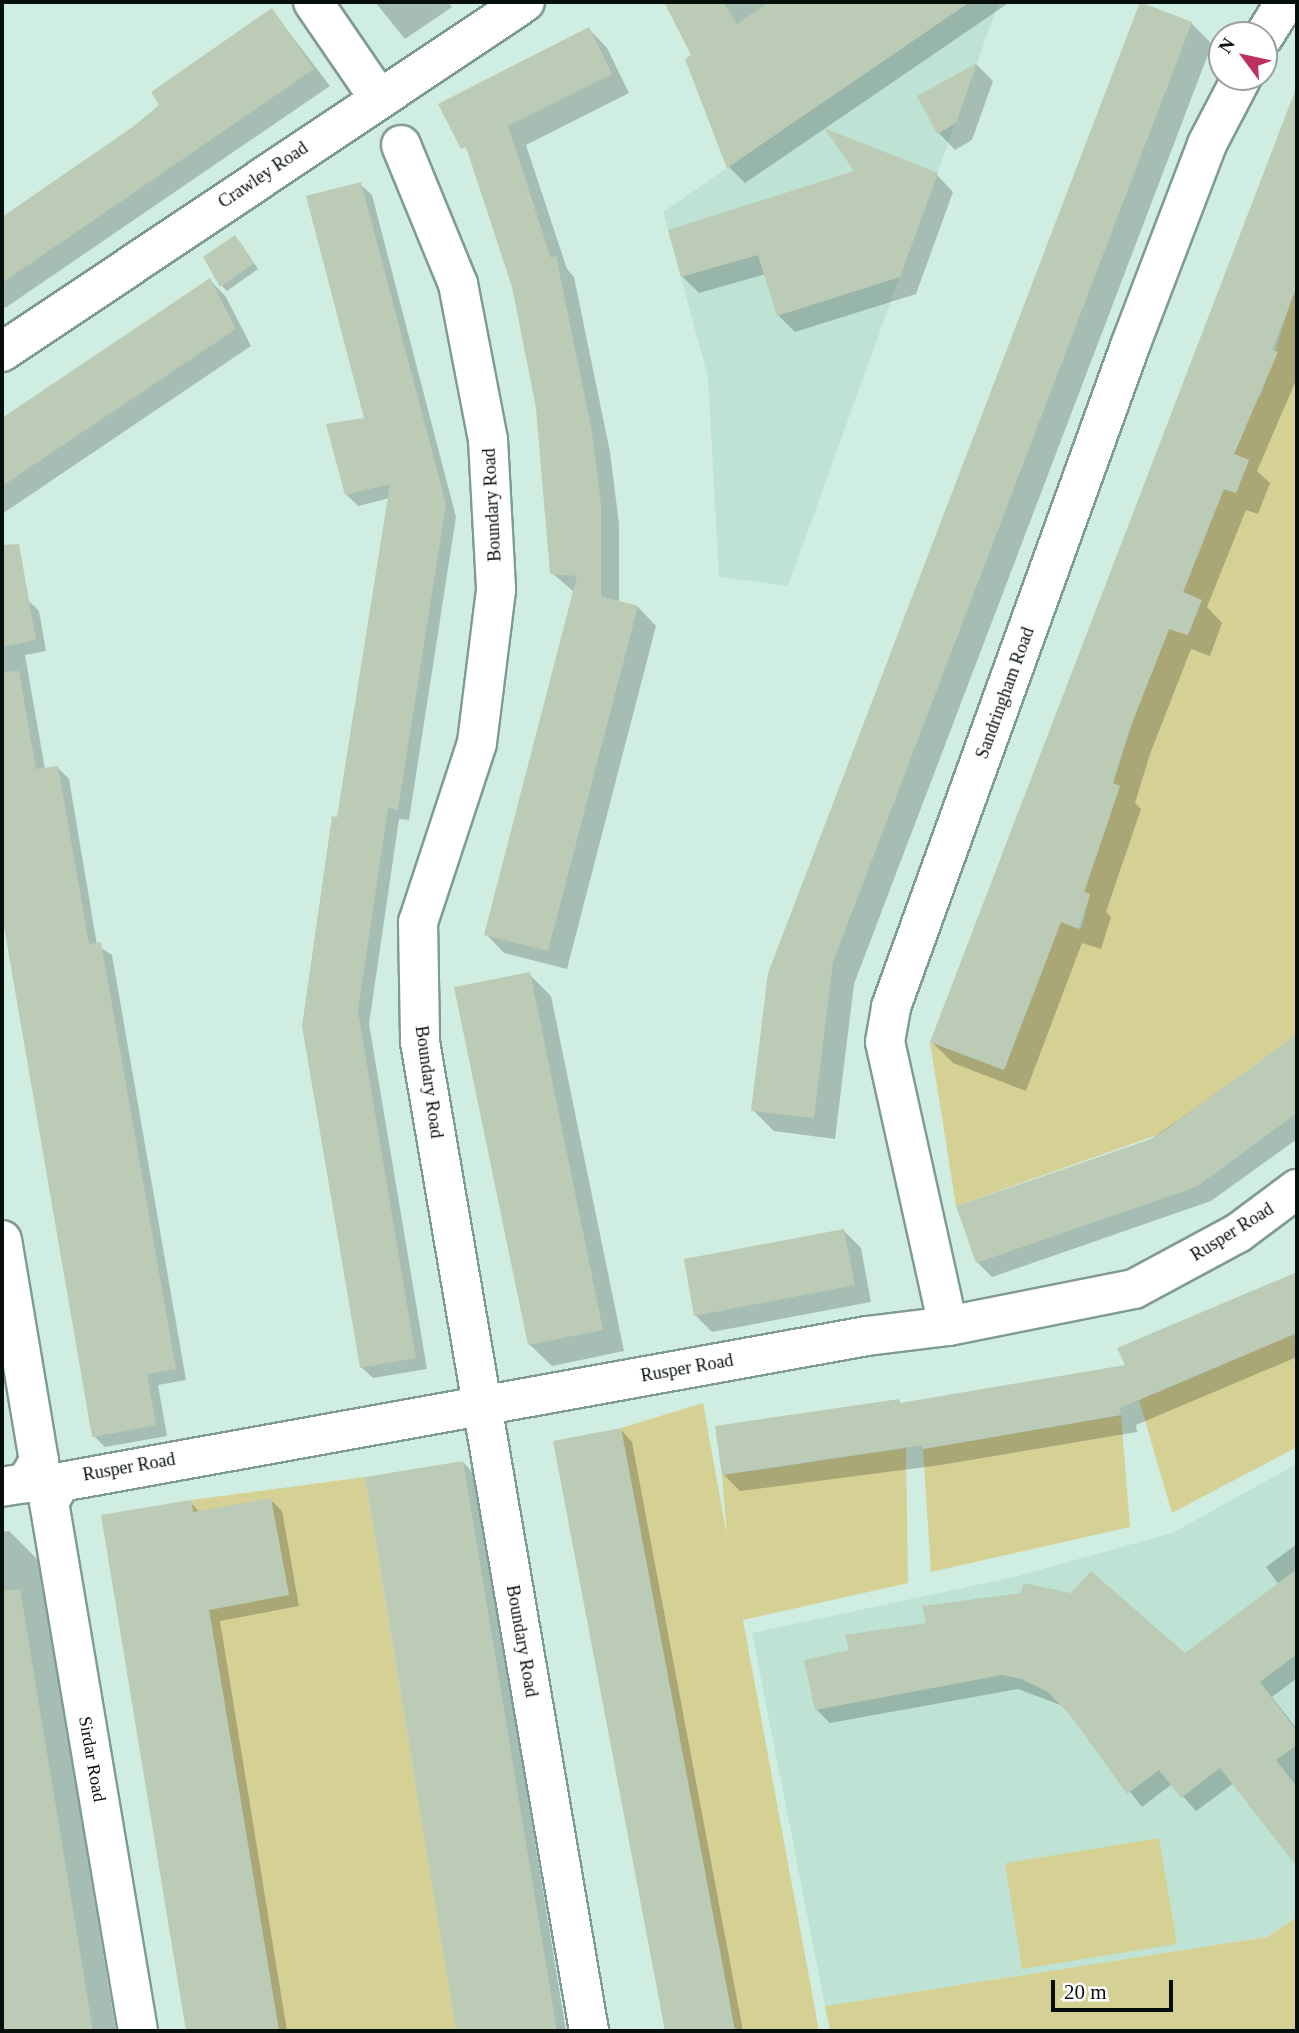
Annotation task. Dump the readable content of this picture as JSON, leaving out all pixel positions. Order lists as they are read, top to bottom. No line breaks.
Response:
{"streets":{"street":["Crawley Road","Boundary Road","Sandringham Road","Rusper Road","Sirdar Road"]},"crossings":[["Boundary Road","Rusper Road"],["Sandringham Road","Rusper Road"],["Rusper Road","Sirdar Road"]],"scale_bar":"20 m","north":"top left"}
